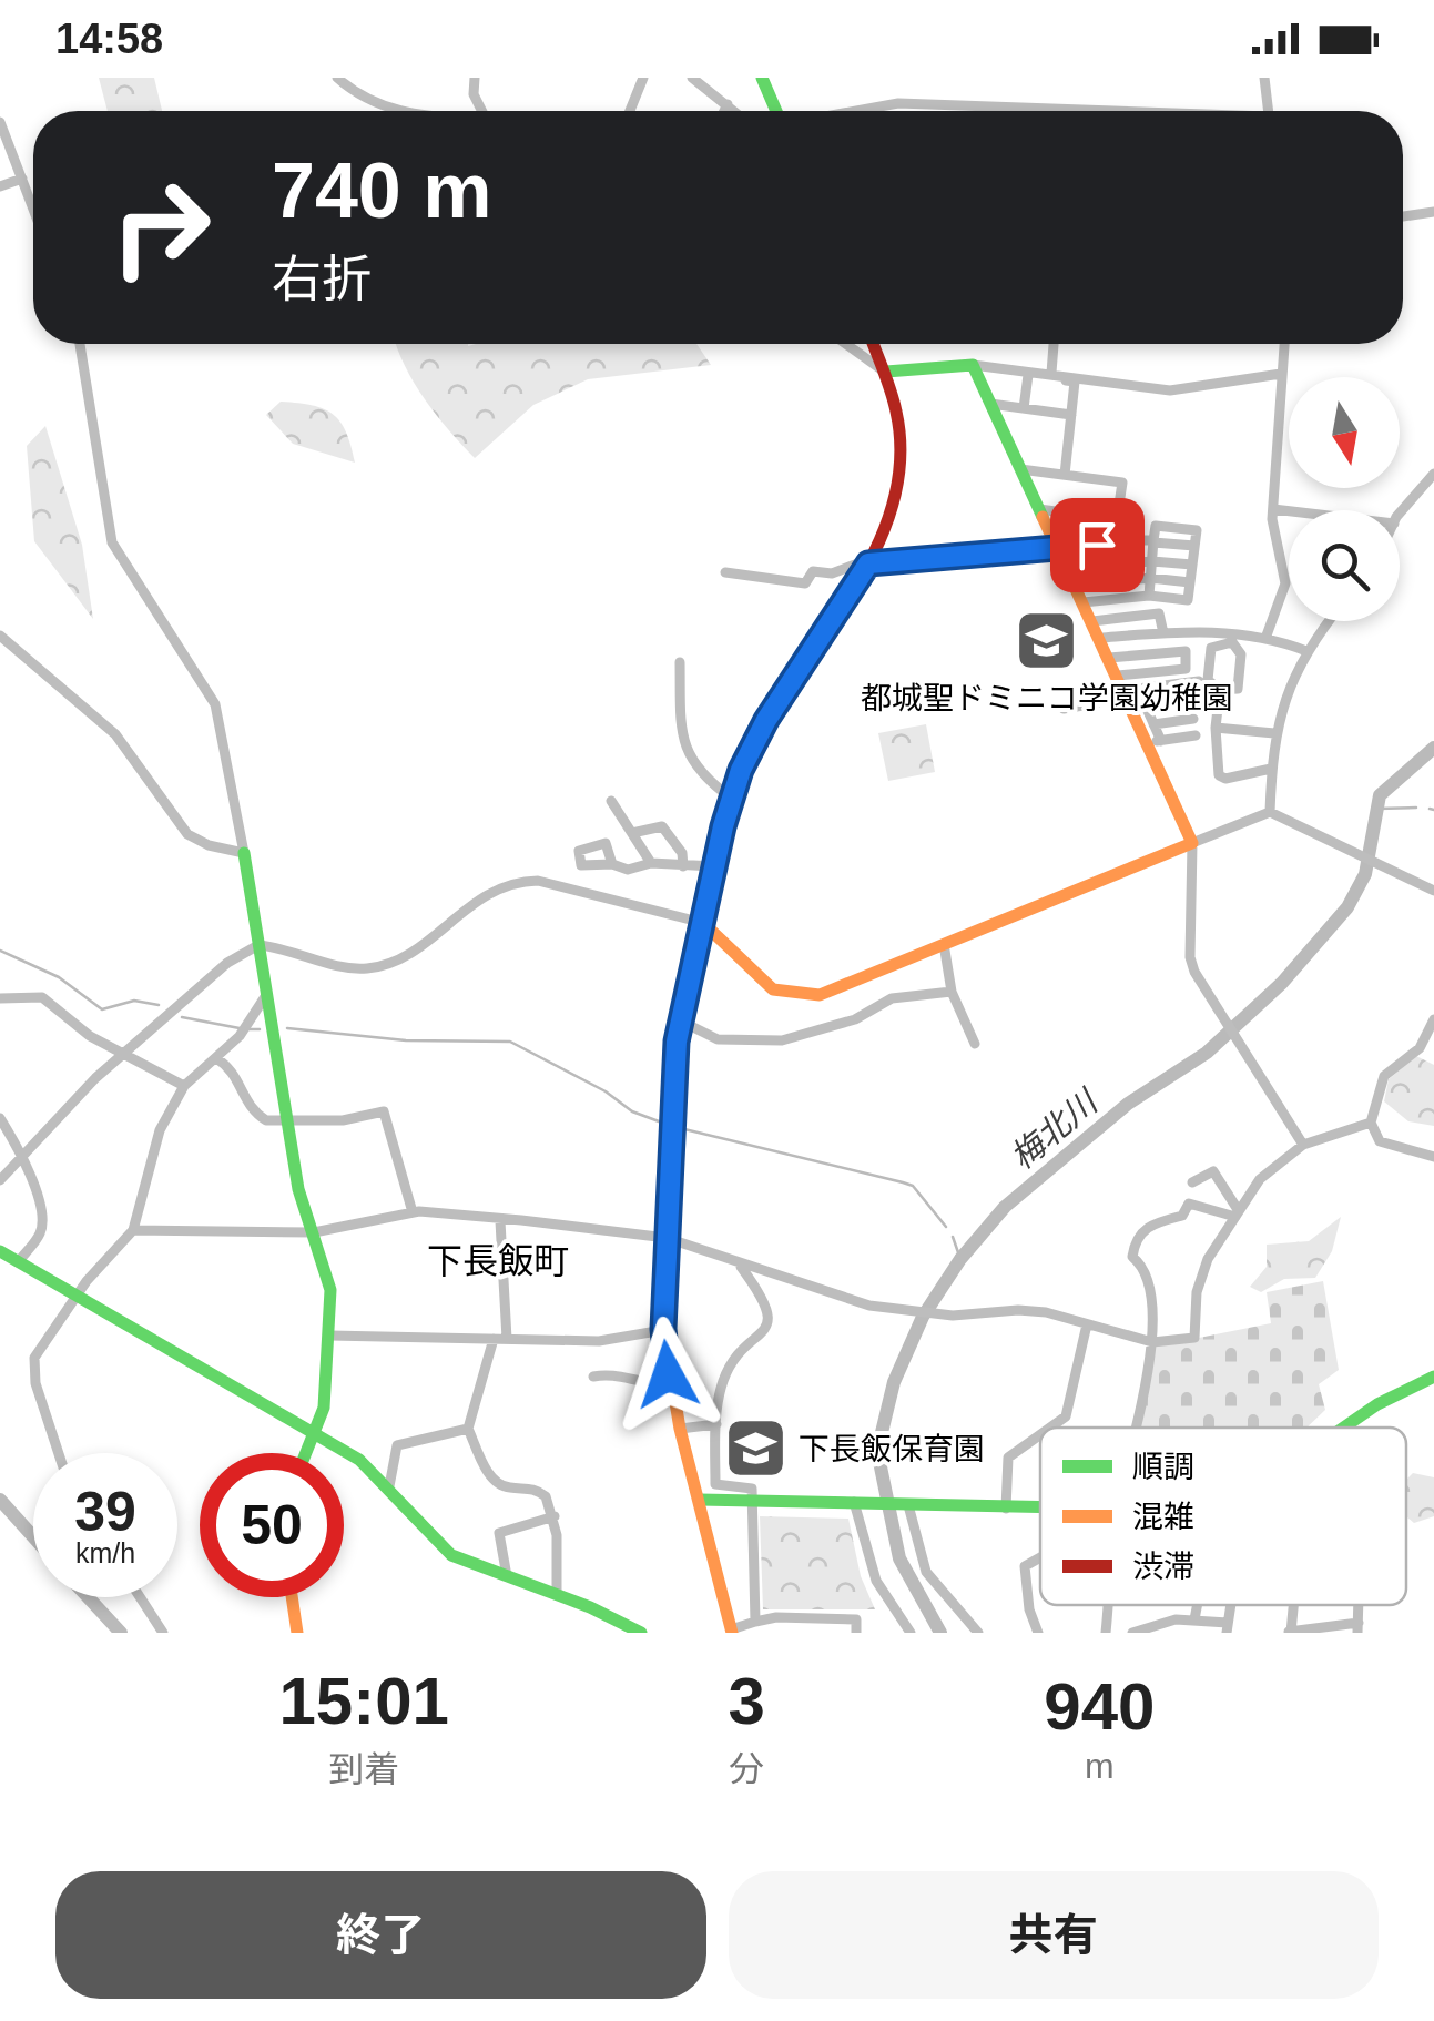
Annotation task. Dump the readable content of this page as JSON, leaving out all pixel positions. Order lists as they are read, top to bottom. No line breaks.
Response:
{"districts":["下長飯町"],"water":["梅北川"],"places":{"school or university":["都城聖ドミニコ学園幼稚園","下長飯保育園"]},"legend":["順調","混雑","渋滞"],"north":"bottom","page":{"status":"14:58","turn":["740 m","右折"],"speed":"39 km/h","limit":"50","eta":["15:01","到着","3","分","940","m"],"buttons":["終了","共有"]}}
